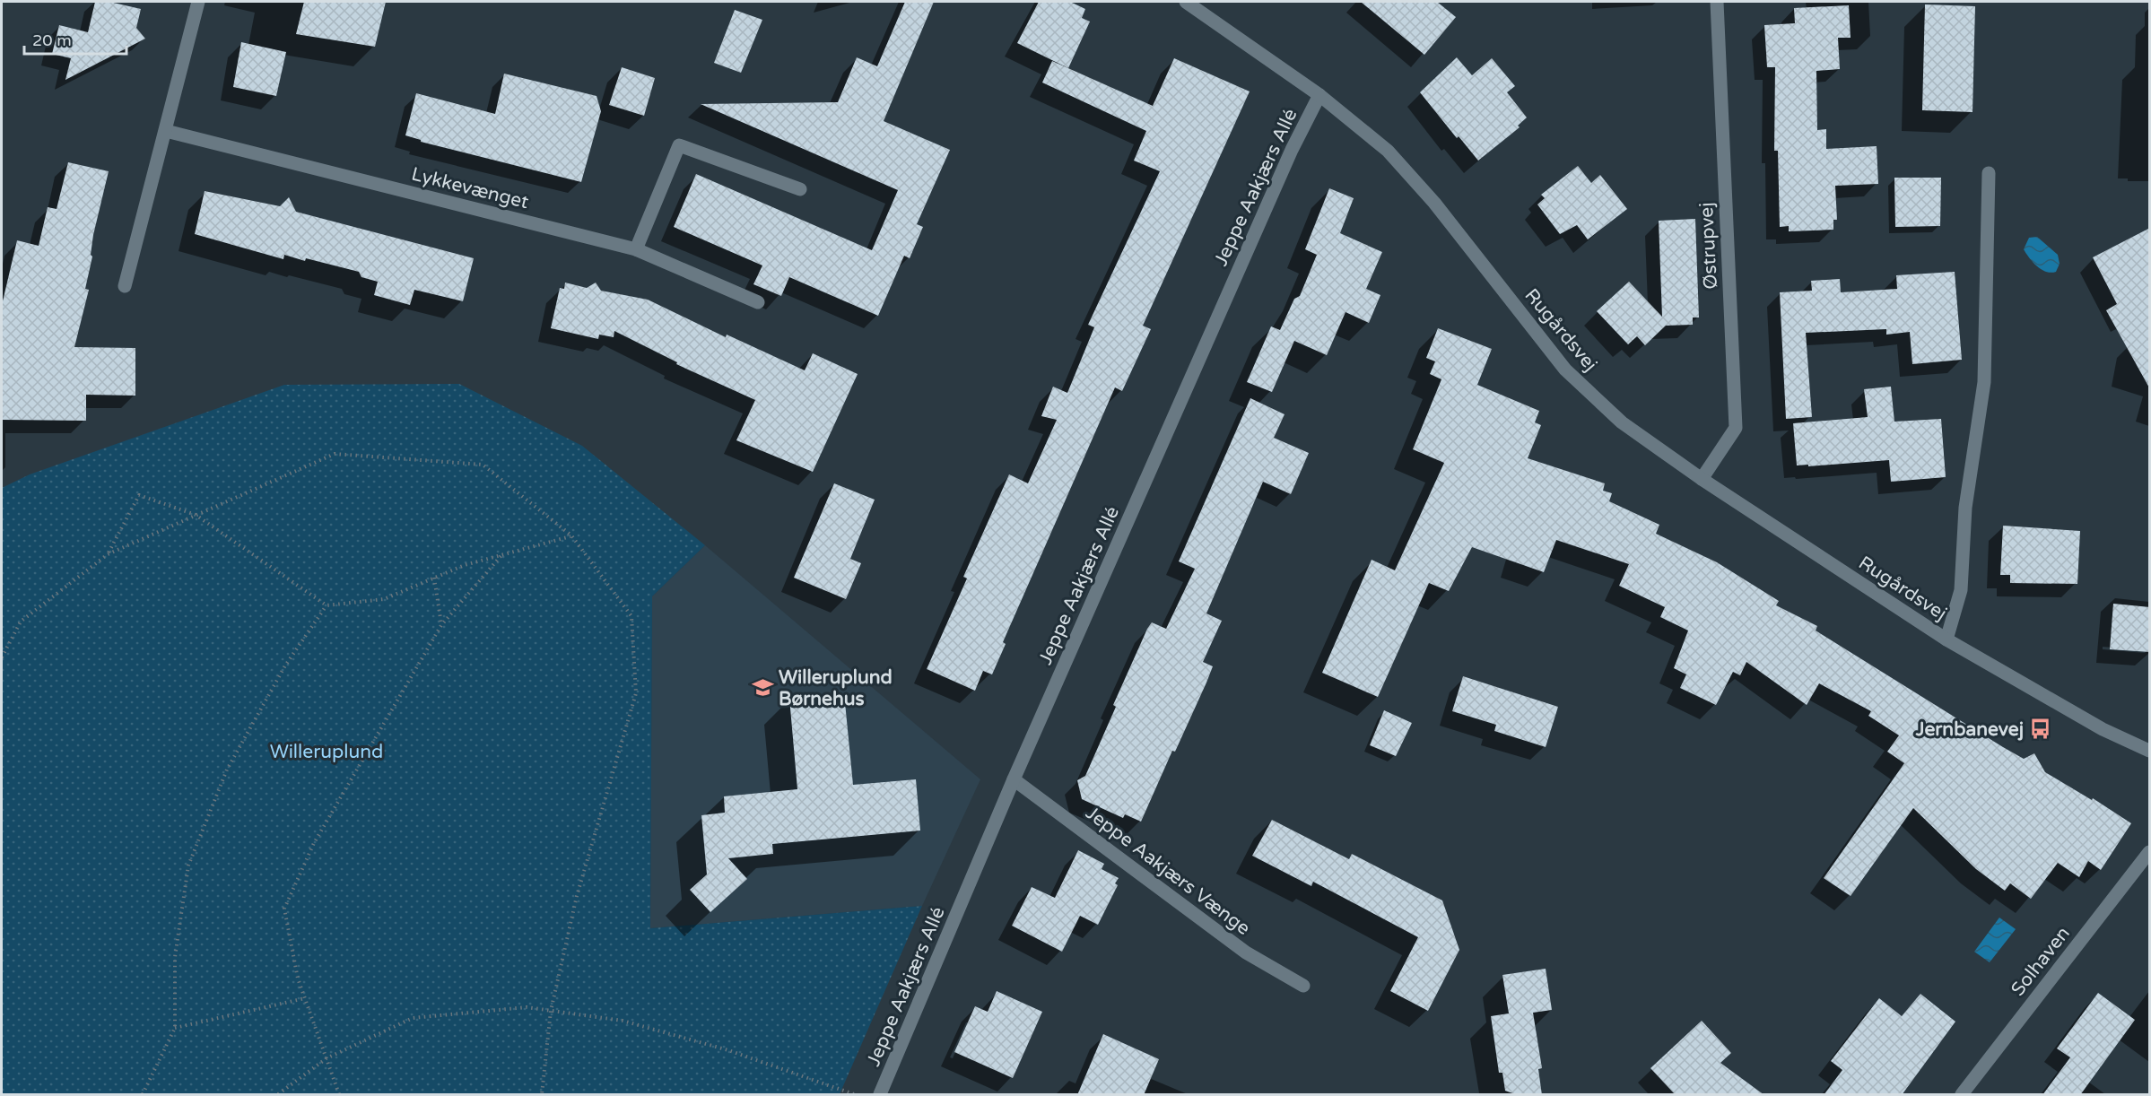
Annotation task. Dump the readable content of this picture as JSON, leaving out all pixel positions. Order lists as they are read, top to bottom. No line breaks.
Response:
{"streets":{"street":["Jeppe Aakjærs Allé","Lykkevænget","Østrupvej","Rugårdsvej","Jeppe Aakjærs Vænge","Solhaven"]},"crossings":[["Jeppe Aakjærs Allé","Rugårdsvej"],["Jeppe Aakjærs Allé","Jeppe Aakjærs Vænge"],["Østrupvej","Rugårdsvej"]],"parks":["Willeruplund"],"places":{"school or university":["Willeruplund Børnehus"],"bus stop":["Jernbanevej"]},"scale_bar":"20 m"}
